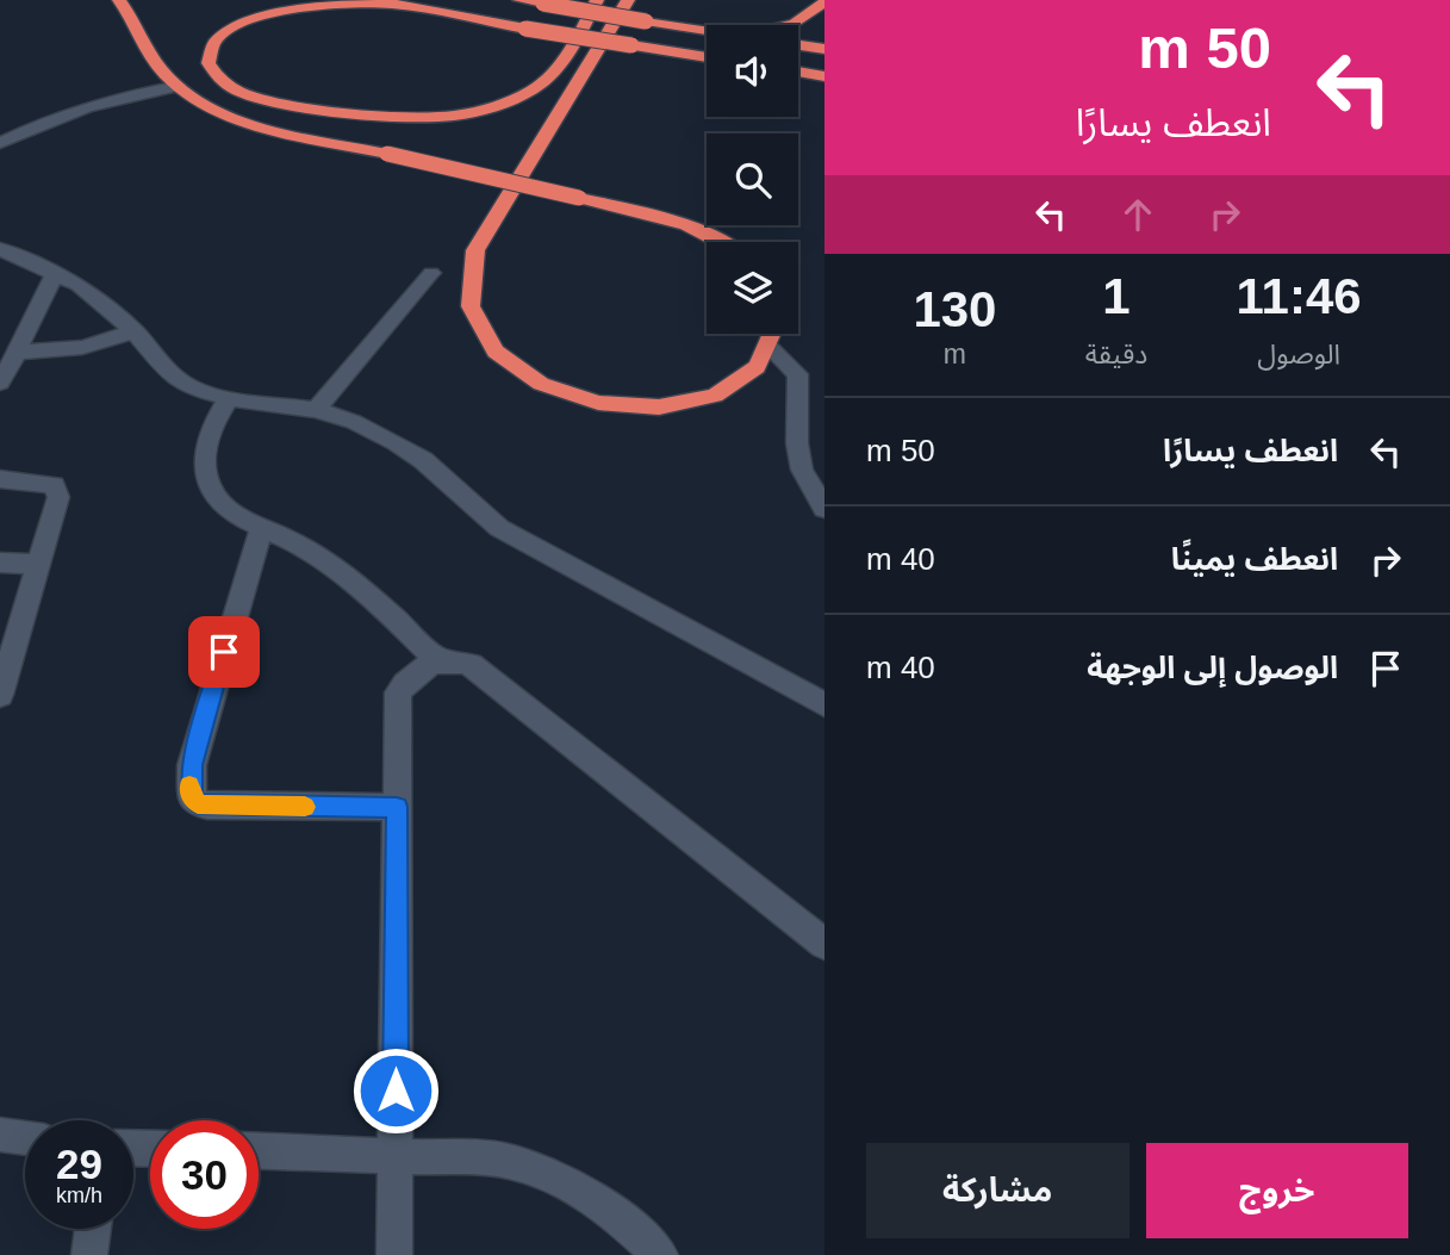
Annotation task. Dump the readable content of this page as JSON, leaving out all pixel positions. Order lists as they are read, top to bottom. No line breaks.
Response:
{"page":{"turn":["50 m","انعطف يسارًا"],"eta":["11:46","الوصول","1","دقيقة","130","m"],"list":[{"name":"انعطف يسارًا","value":"50 m"},{"name":"انعطف يمينًا","value":"40 m"},{"name":"الوصول إلى الوجهة","value":"40 m"}],"speed":"29 km/h","limit":"30","buttons":["خروج","مشاركة"]}}
